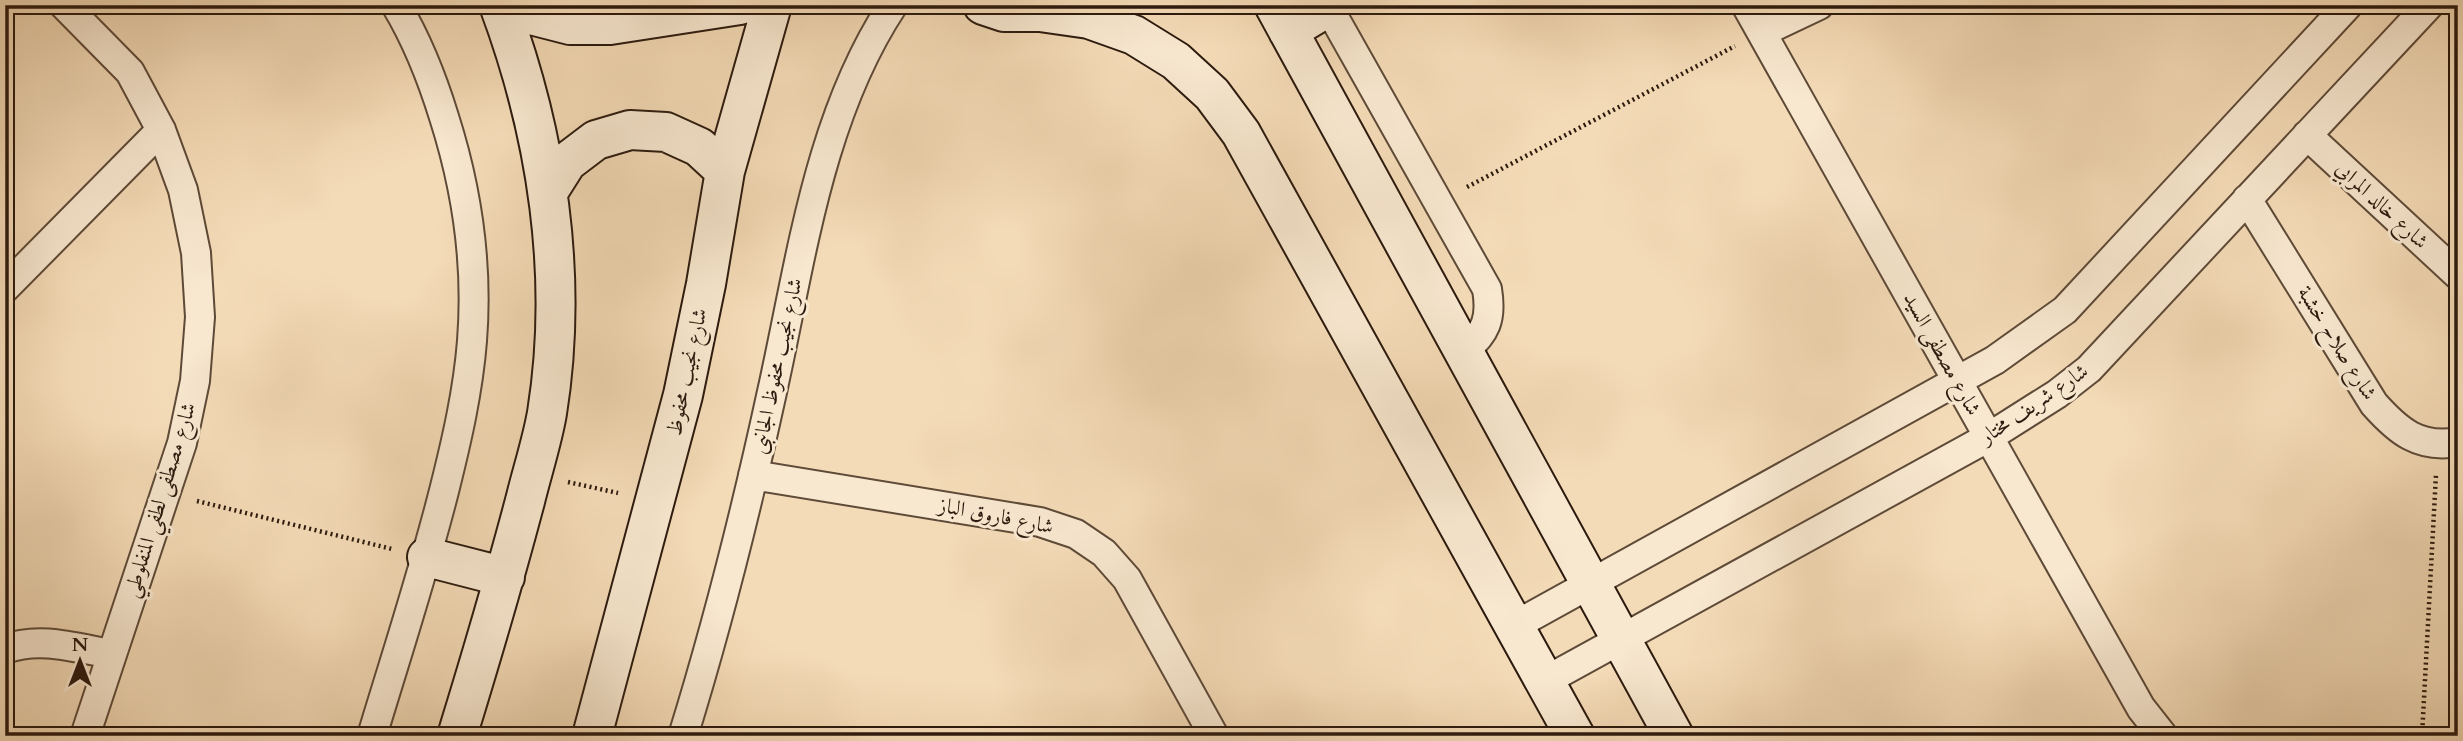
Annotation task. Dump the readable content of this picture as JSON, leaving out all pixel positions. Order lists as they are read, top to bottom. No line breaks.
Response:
{"streets":{"street":["شارع خالد المرابي","شارع صلاح خشبة","شارع مصطفى السيد","شارع نجيب محفوظ الجانبى","شارع نجيب محفوظ","شارع شريف مختار","شارع مصطفى لطفي المنفلوطي","شارع فاروق الباز"]},"crossings":[["شارع خالد المرابي","شارع شريف مختار"],["شارع صلاح خشبة","شارع شريف مختار"],["شارع مصطفى السيد","شارع شريف مختار"],["شارع نجيب محفوظ الجانبى","شارع فاروق الباز"]],"north":"top"}
